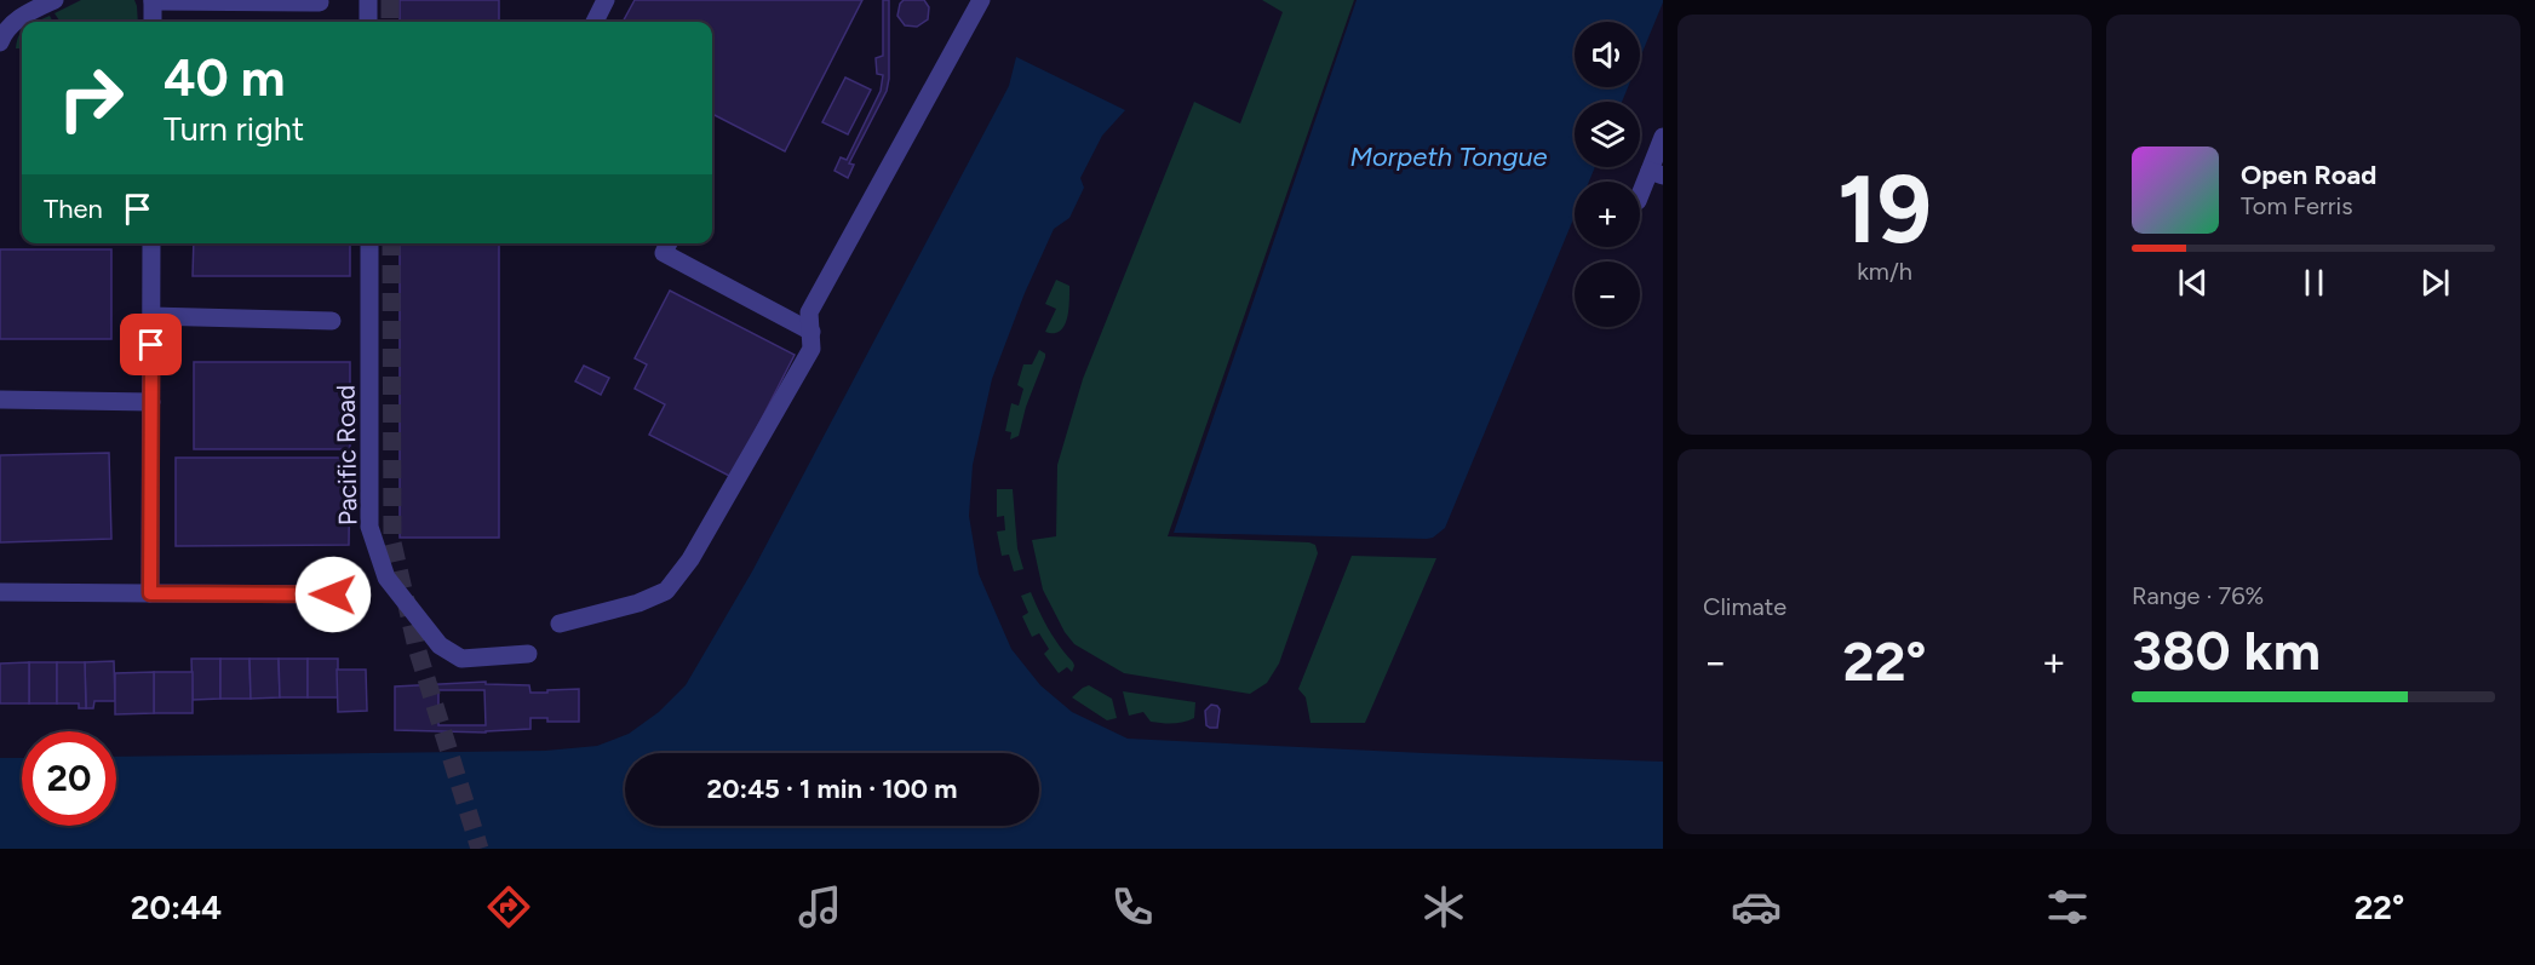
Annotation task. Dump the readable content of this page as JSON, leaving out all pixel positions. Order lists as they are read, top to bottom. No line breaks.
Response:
{"streets":{"street":["Pacific Road"]},"water":["Morpeth Tongue"],"page":{"tile":[["19","km/h"],"Climate",["Range · 76%","380 km"]],"map_buttons":["+","−"],"turn":["40 m","Turn right"],"song":["Open Road","Tom Ferris"],"then":"Then","heat":["−","22°","+"],"limit":"20","trip":"20:45 · 1 min · 100 m","tabs":["20:44","22°"]}}
